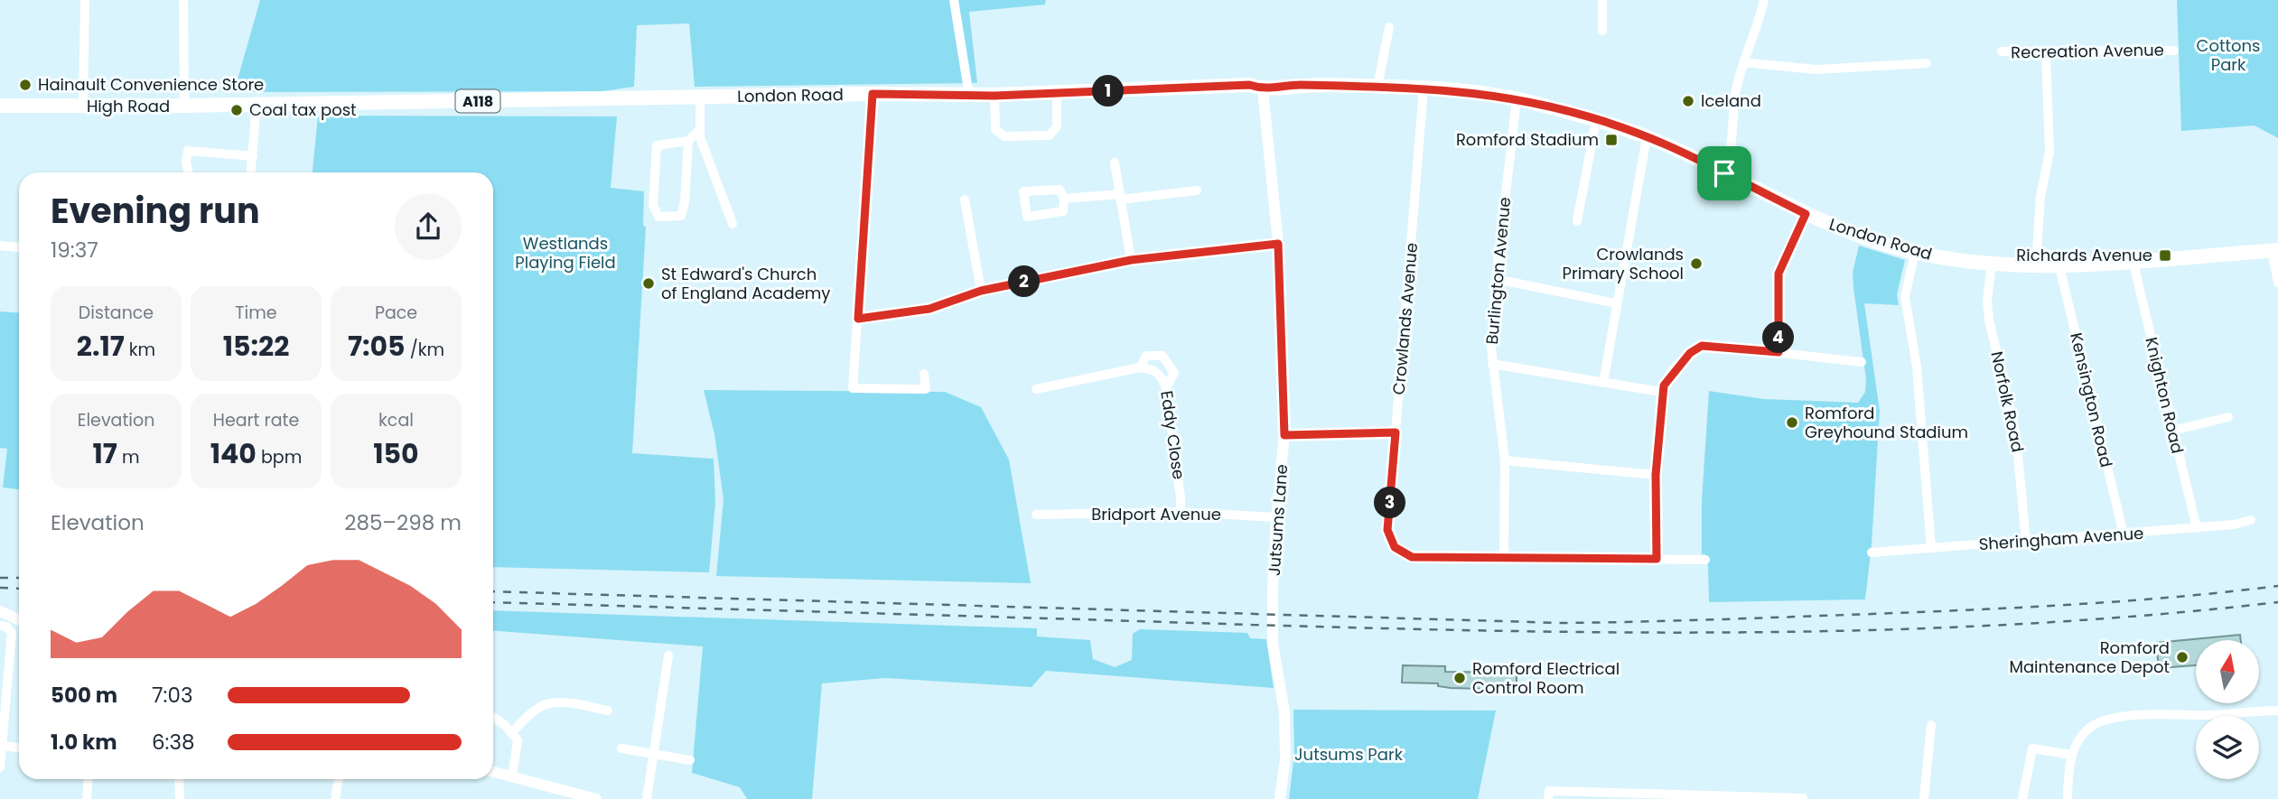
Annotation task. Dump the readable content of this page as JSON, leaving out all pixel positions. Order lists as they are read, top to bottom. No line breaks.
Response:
{"streets":{"main road":["London Road","A118","High Road"],"street":["Recreation Avenue","Burlington Avenue","Crowlands Avenue","Knighton Road","Kensington Road","Norfolk Road","Eddy Close","Bridport Avenue","Jutsums Lane","Sheringham Avenue"]},"crossings":[["London Road","High Road"],["London Road","Burlington Avenue"],["London Road","Crowlands Avenue"],["London Road","Knighton Road"],["London Road","Kensington Road"],["London Road","Norfolk Road"],["London Road","Jutsums Lane"],["Burlington Avenue","Crowlands Avenue"],["Knighton Road","Sheringham Avenue"],["Kensington Road","Sheringham Avenue"],["Norfolk Road","Sheringham Avenue"],["Eddy Close","Bridport Avenue"],["Bridport Avenue","Jutsums Lane"]],"parks":["Cottons Park","Westlands Playing Field","Jutsums Park"],"places":{"other":["Hainault Convenience Store","Iceland","Coal tax post","Crowlands Primary School","St Edward's Church of England Academy","Romford Greyhound Stadium","Romford Maintenance Depot","Romford Electrical Control Room"],"transit":["Romford Stadium","Richards Avenue"]},"north":"top","page":{"pins":["1","2","4","3"],"heading":["Evening run","19:37"],"stats":[["Distance","2.17 km"],["Time","15:22"],["Pace","7:05 /km"],["Elevation","17 m"],["Heart rate","140 bpm"],["kcal","150"]],"chart":["Elevation","285–298 m"],"list":[{"name":"500 m","note":"7:03"},{"name":"1.0 km","note":"6:38"}]}}
